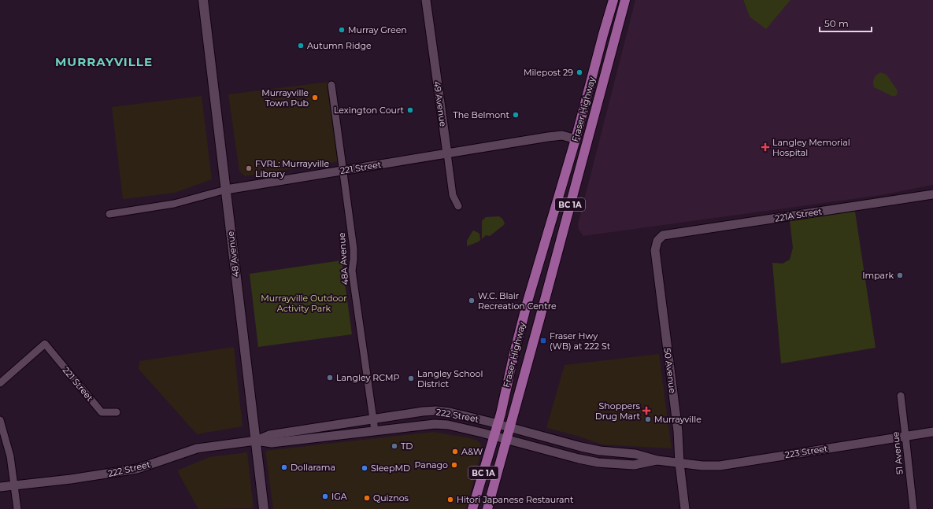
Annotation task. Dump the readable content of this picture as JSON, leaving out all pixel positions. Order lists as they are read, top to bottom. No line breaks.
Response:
{"streets":{"main road":["Fraser Highway","BC 1A","48 Avenue"],"street":["49 Avenue","221 Street","221A Street","48A Avenue","50 Avenue","222 Street","223 Street","51 Avenue"]},"crossings":[["49 Avenue","221 Street"],["Fraser Highway","221 Street"],["Fraser Highway","222 Street"],["221 Street","48 Avenue"],["221 Street","48A Avenue"],["221A Street","50 Avenue"],["48 Avenue","222 Street"],["48A Avenue","222 Street"],["50 Avenue","222 Street"],["50 Avenue","223 Street"],["222 Street","223 Street"],["223 Street","51 Avenue"]],"districts":["MURRAYVILLE"],"parks":["Murrayville Outdoor Activity Park"],"places":{"other":["Murray Green","Autumn Ridge","Milepost 29","Murrayville Town Pub","Lexington Court","The Belmont","FVRL: Murrayville Library","Impark","W.C. Blair Recreation Centre","Langley RCMP","Langley School District","Murrayville","TD","A&W","Panago","Dollarama","SleepMD","IGA","Quiznos","Hitori Japanese Restaurant"],"health":["Langley Memorial Hospital","Shoppers Drug Mart"],"transit":["Fraser Hwy (WB) at 222 St"]},"scale_bar":"50 m"}
